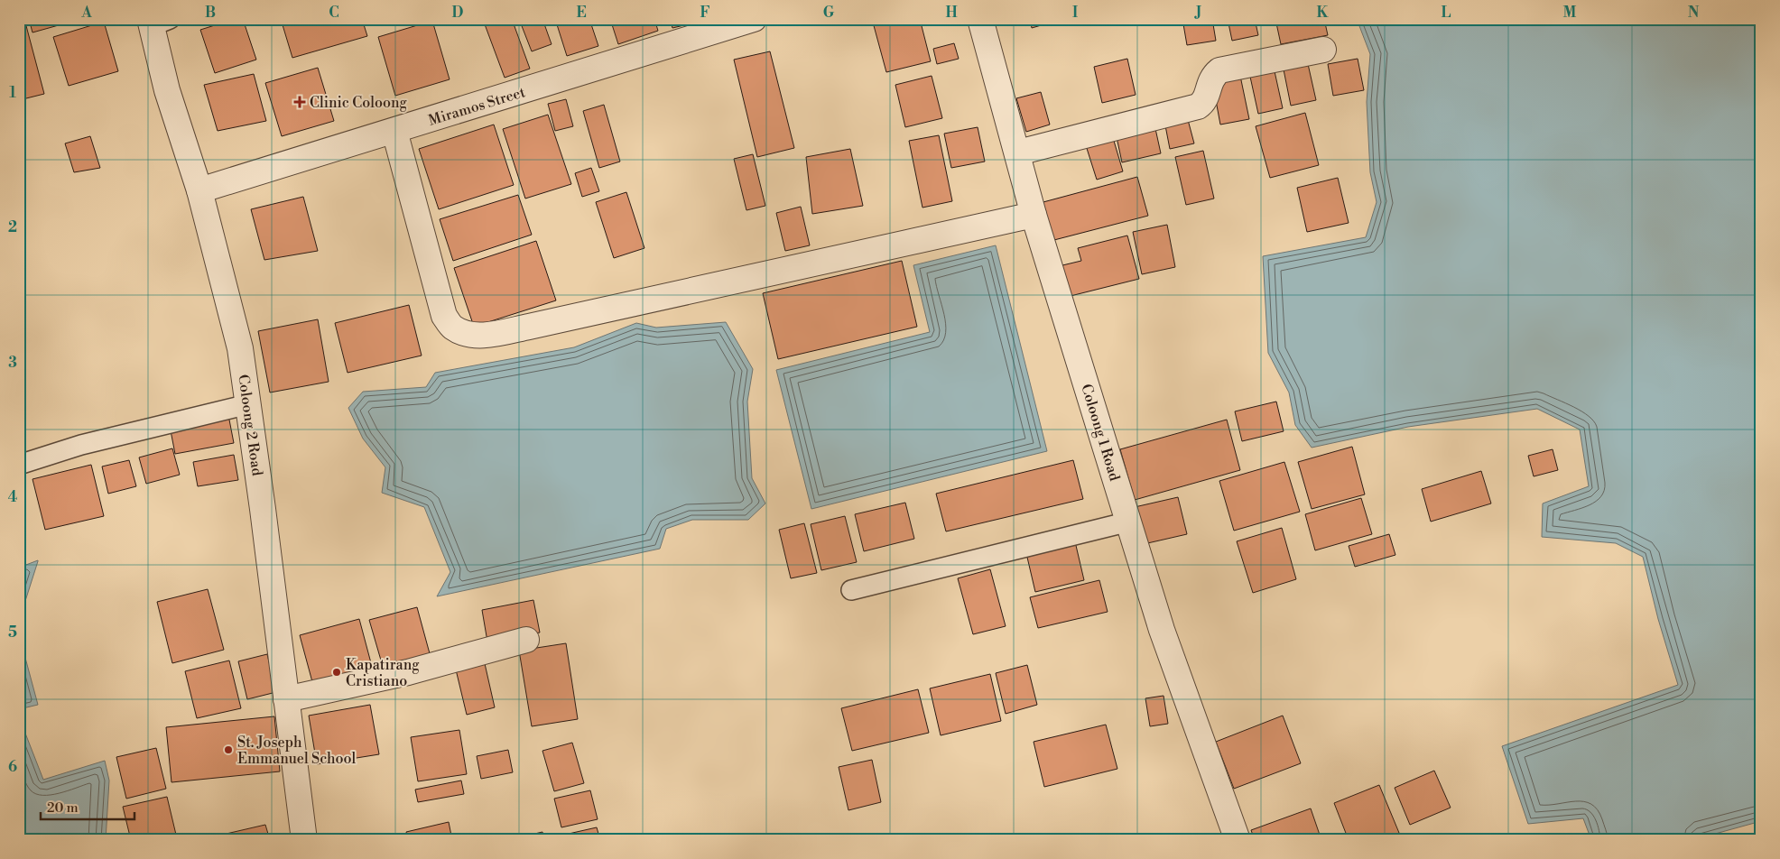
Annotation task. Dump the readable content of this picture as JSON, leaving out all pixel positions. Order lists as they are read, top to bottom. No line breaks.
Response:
{"streets":{"street":["Miramos Street","Coloong 2 Road","Coloong 1 Road"]},"crossings":[["Miramos Street","Coloong 2 Road"]],"places":{"health":["Clinic Coloong"],"other":["Kapatirang Cristiano","St. Joseph Emmanuel School"]},"scale_bar":"20 m","grid":{"columns":["A","B","C","D","E","F","G","H","I","J","K","L","M","N"],"rows":["1","2","3","4","5","6"]}}
